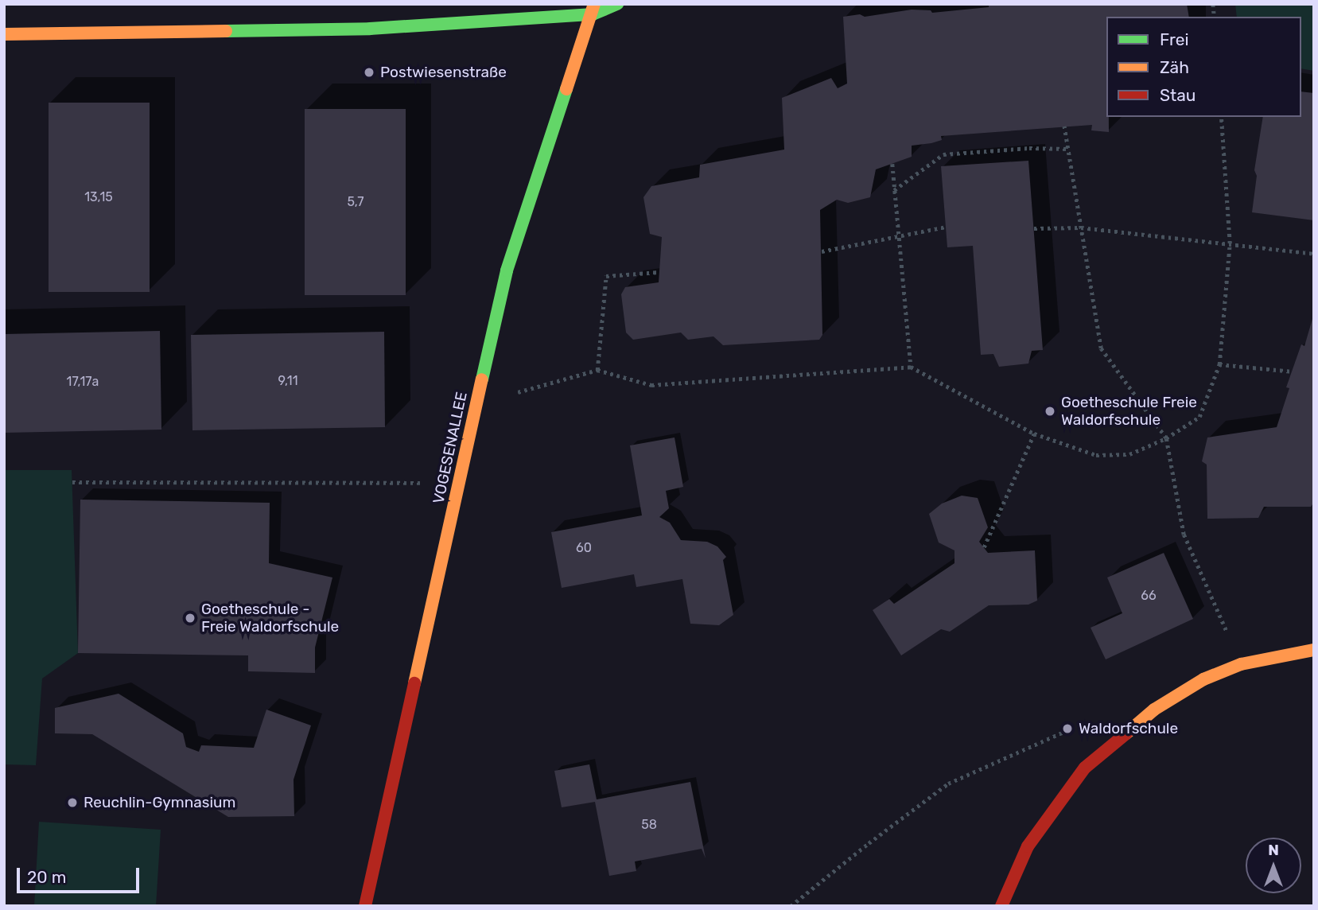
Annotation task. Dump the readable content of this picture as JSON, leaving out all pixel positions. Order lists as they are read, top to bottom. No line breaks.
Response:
{"streets":{"street":["VOGESENALLEE"]},"places":["Postwiesenstraße","Goetheschule Freie Waldorfschule","Goetheschule - Freie Waldorfschule","Waldorfschule","Reuchlin-Gymnasium"],"house_numbers":["13,15","5,7","9,11","17,17a","60","66","58"],"legend":["Frei","Zäh","Stau"],"scale_bar":"20 m","north":"top"}
